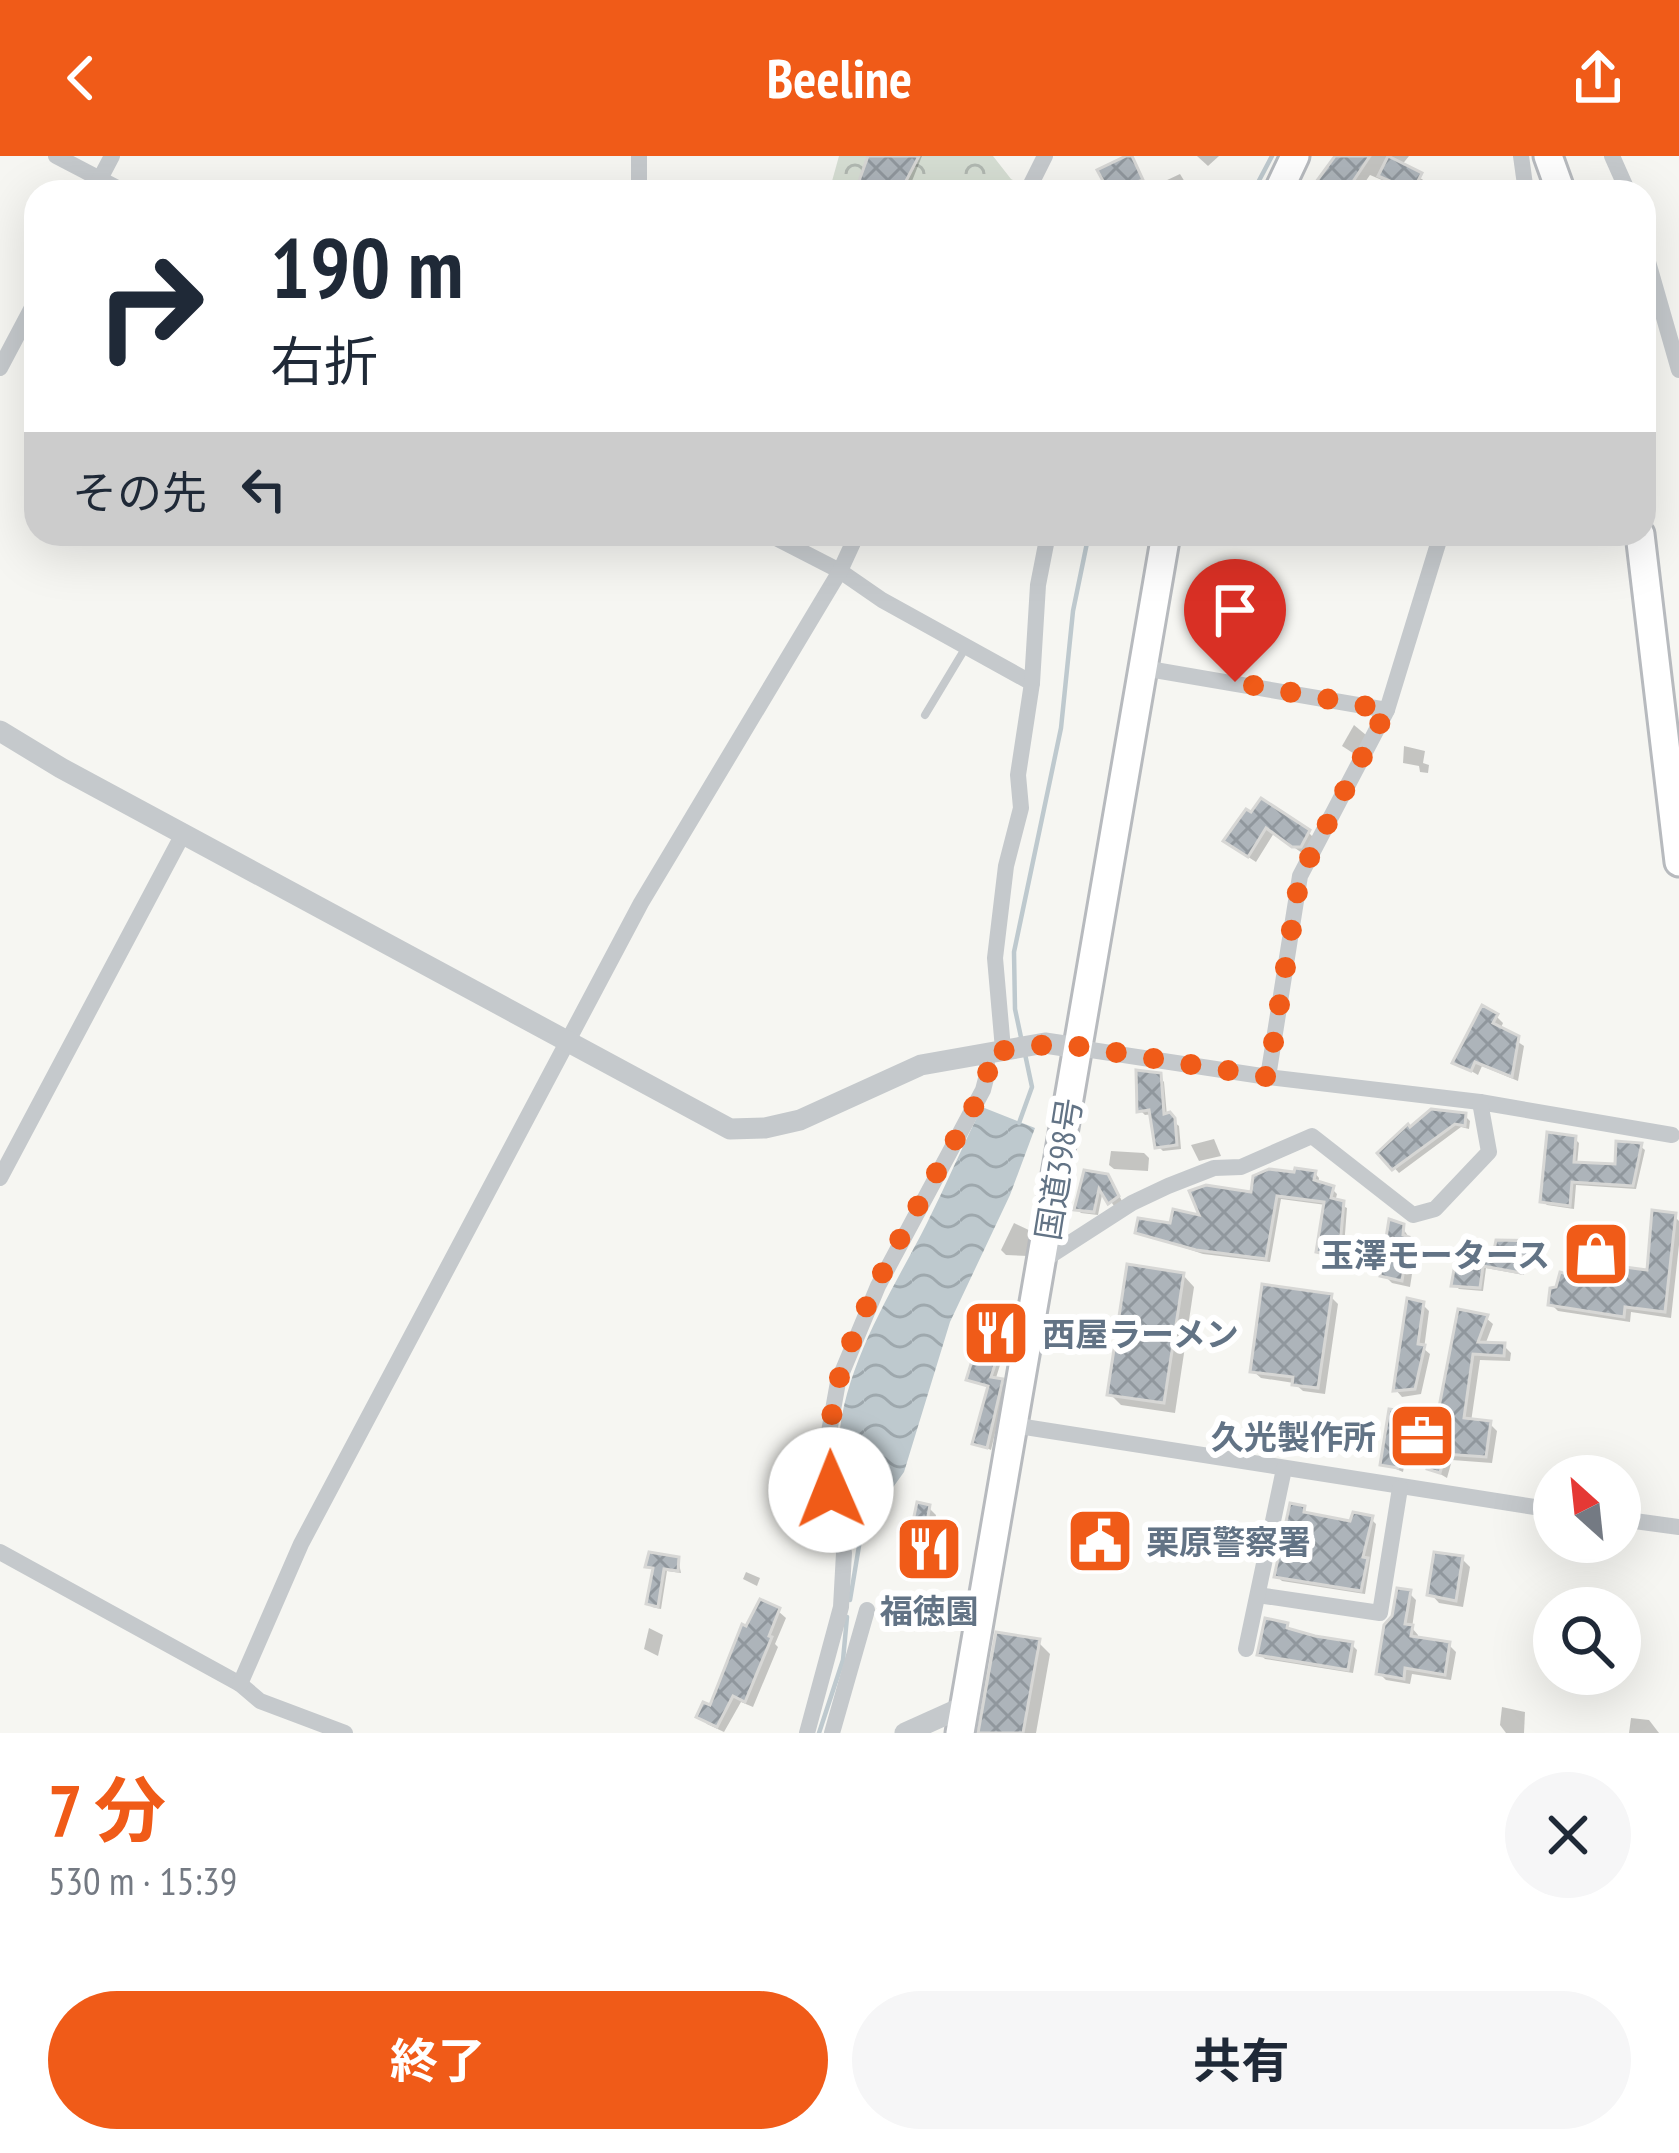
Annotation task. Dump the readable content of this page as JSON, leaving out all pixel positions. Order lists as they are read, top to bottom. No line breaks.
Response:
{"streets":{"highway":["国道398号"]},"places":{"shop":["玉澤モータース"],"restaurant":["西屋ラーメン","福徳園"],"office":["久光製作所"],"public building":["栗原警察署"]},"north":"top left","page":{"header":"Beeline","turn":["190 m","右折"],"then":"その先","heading":["7 分","530 m · 15:39"],"buttons":["終了","共有"]}}
